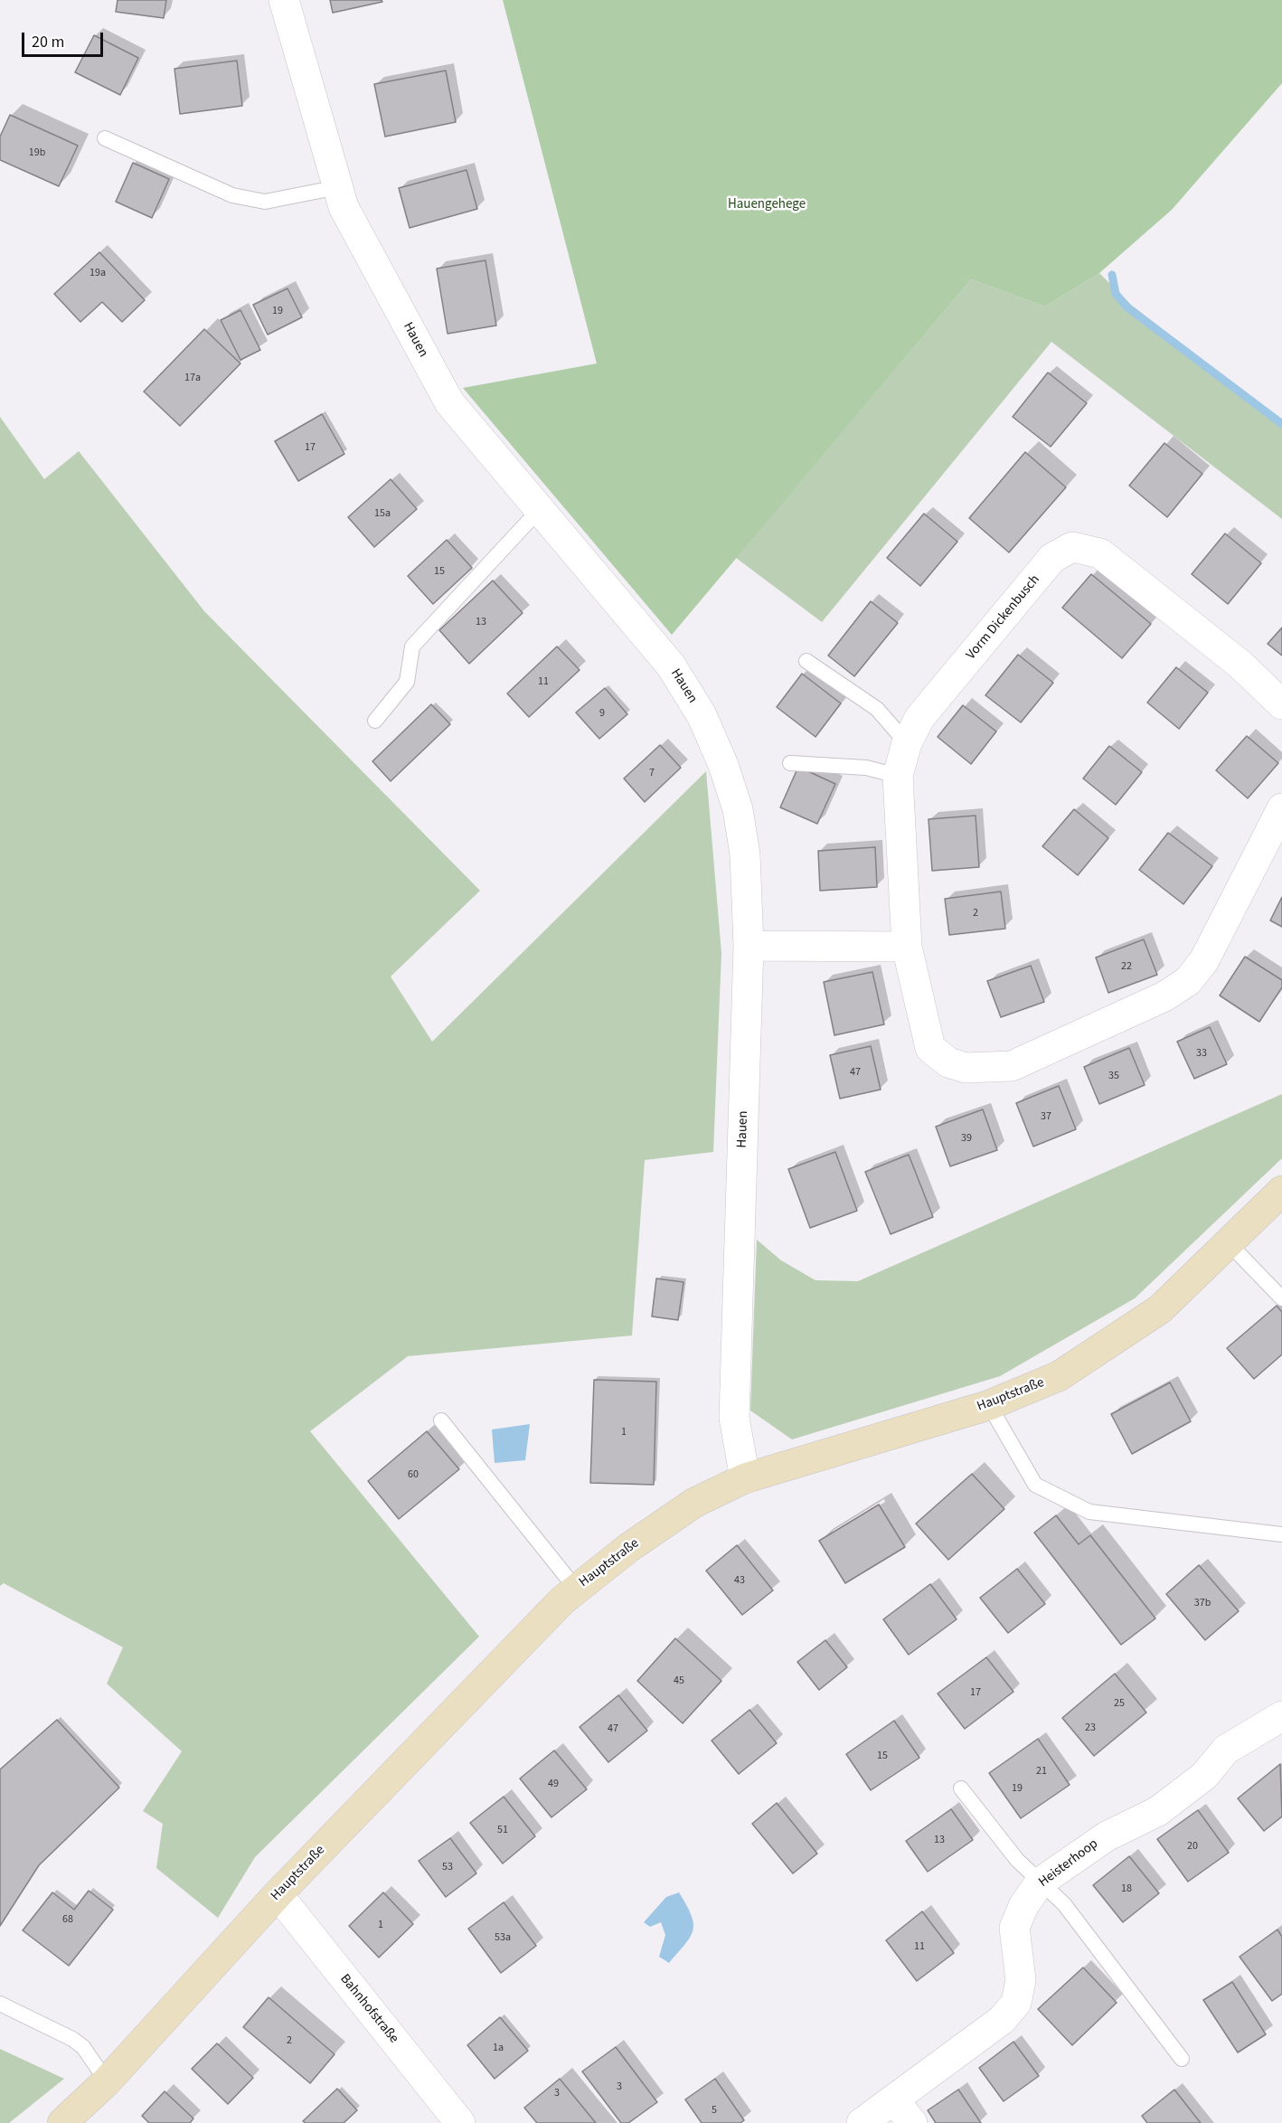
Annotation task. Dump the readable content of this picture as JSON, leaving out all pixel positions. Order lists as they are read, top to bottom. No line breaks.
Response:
{"streets":{"main road":["Hauptstraße"],"street":["Hauen","Vorm Dickenbusch","Heisterhoop","Bahnhofstraße"]},"crossings":[["Hauen","Hauptstraße"],["Hauptstraße","Bahnhofstraße"]],"parks":["Hauengehege"],"house_numbers":["19b","19a","19","17a","17","15a","15","13","11","9","7","2","22","33","47","35","37","39","1","60","43","37b","45","17","25","23","47","15","21","49","19","51","13","20","53","18","68","1","53a","11","2","1a","3","3","5"],"scale_bar":"20 m"}
